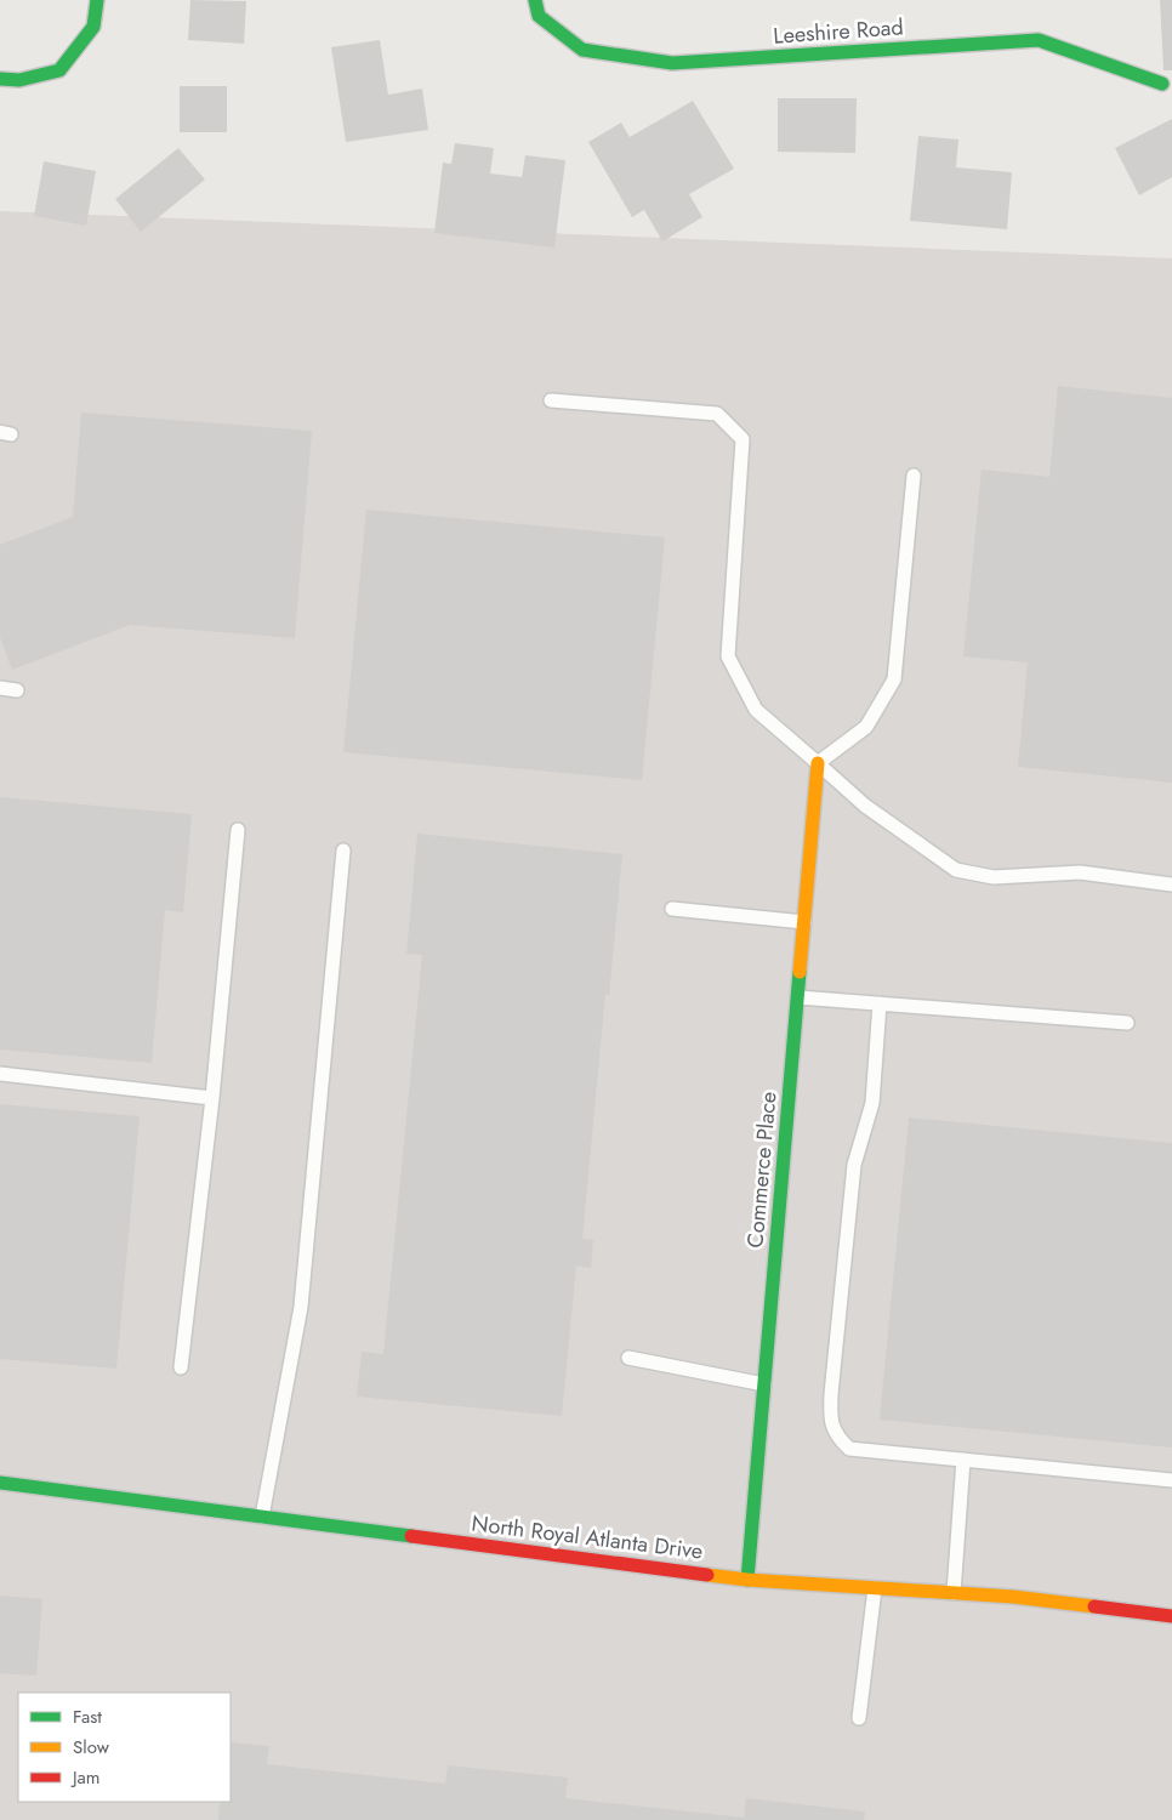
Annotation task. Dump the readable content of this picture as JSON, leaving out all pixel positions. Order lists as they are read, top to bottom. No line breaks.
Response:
{"streets":{"street":["Leeshire Road","Commerce Place","North Royal Atlanta Drive"]},"crossings":[["Commerce Place","North Royal Atlanta Drive"]],"legend":["Fast","Slow","Jam"]}
